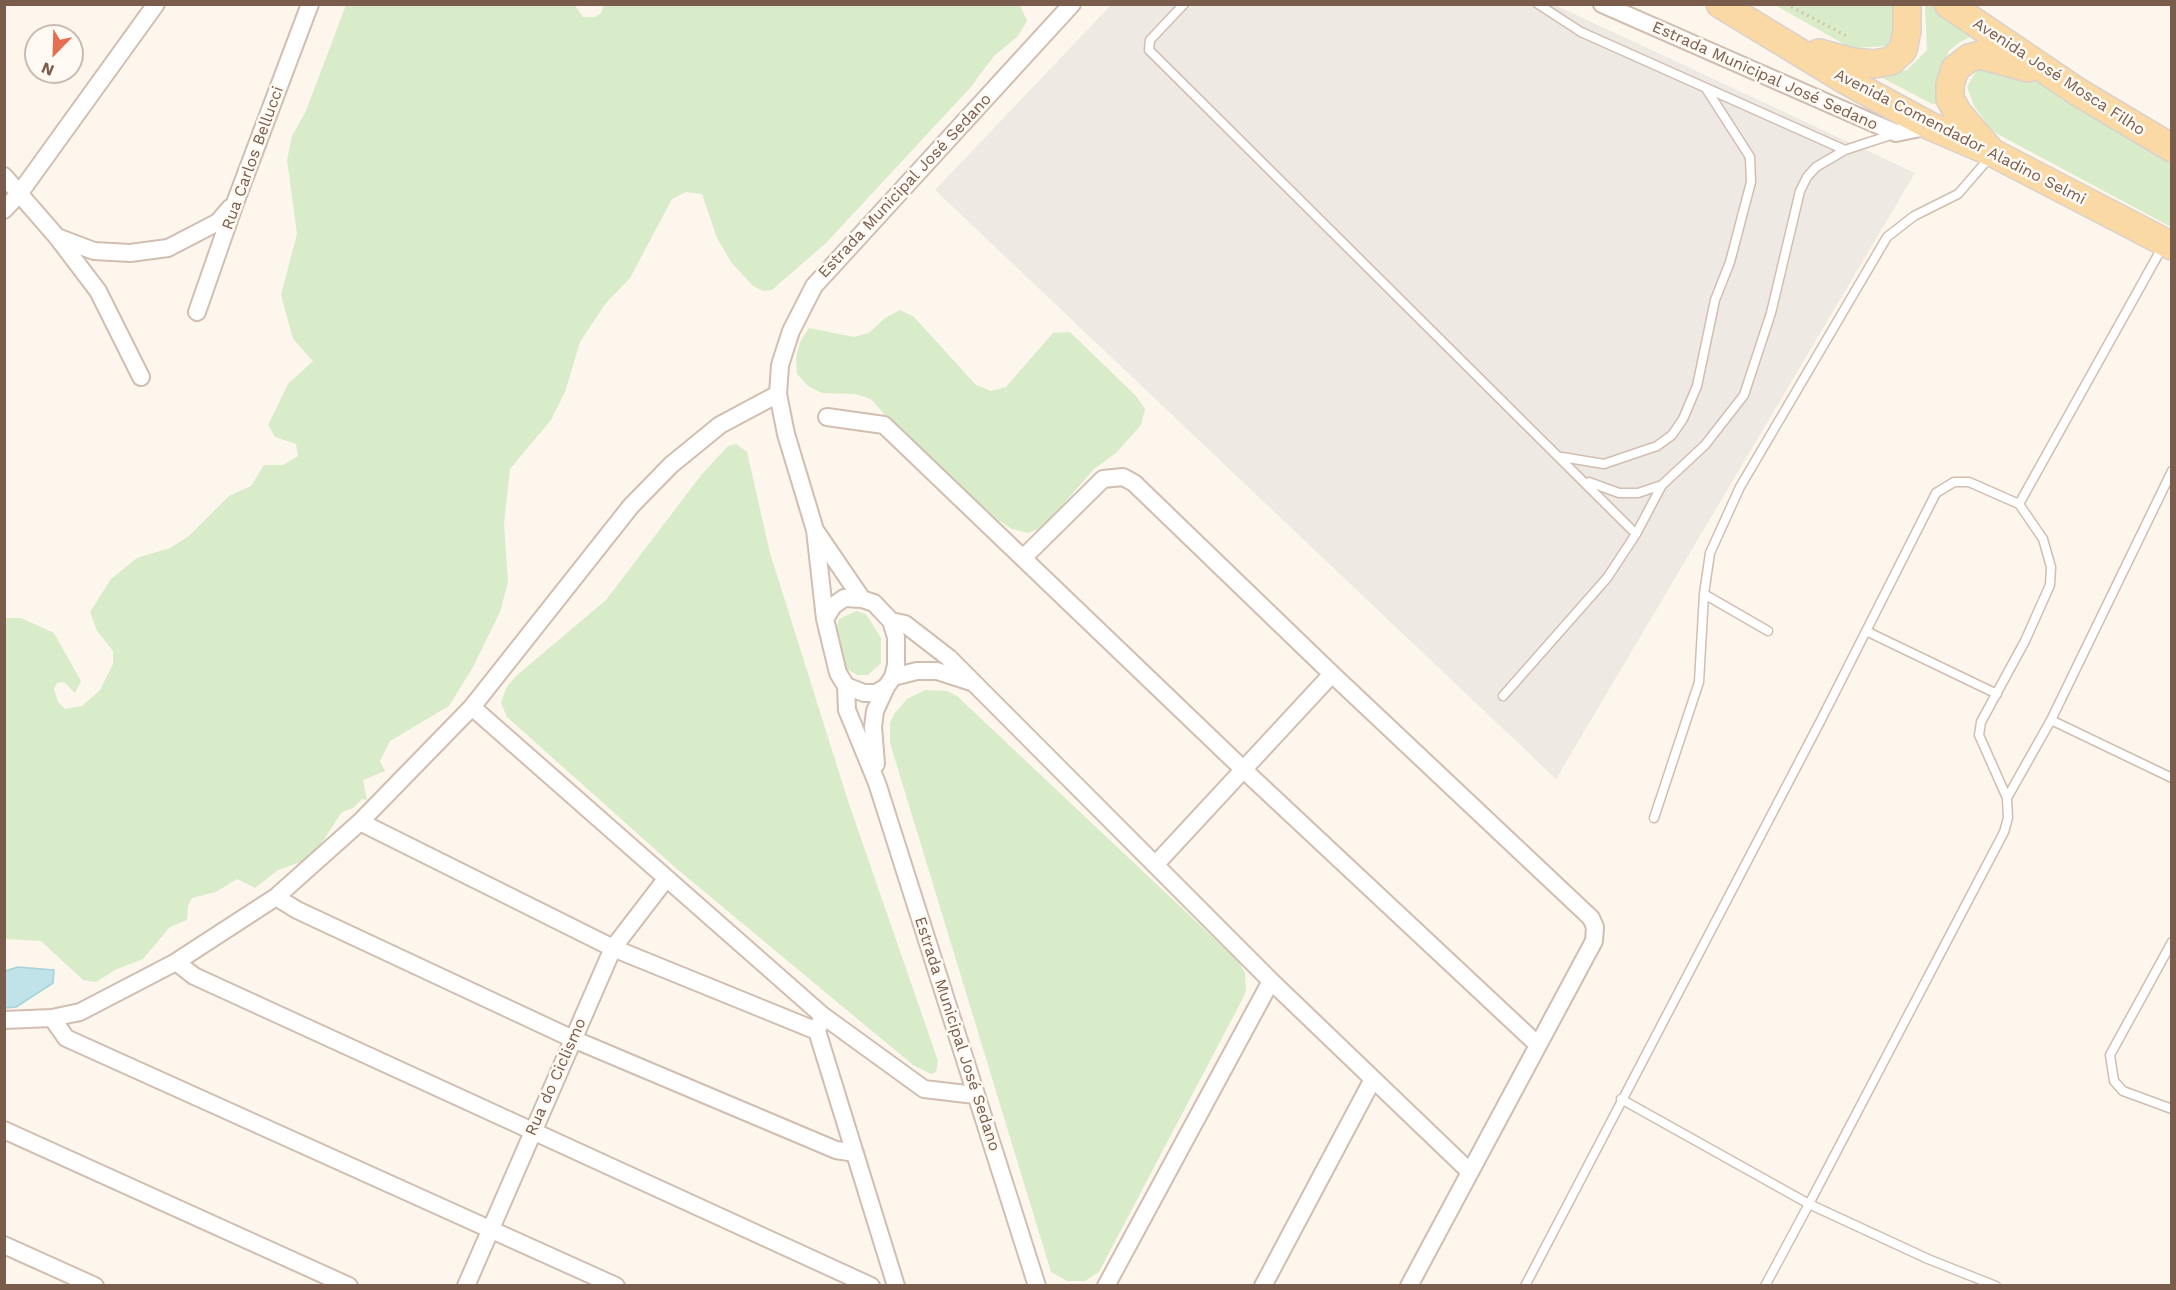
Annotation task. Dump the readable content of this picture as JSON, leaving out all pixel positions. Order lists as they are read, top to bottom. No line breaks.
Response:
{"streets":{"main road":["Avenida José Mosca Filho","Avenida Comendador Aladino Selmi"],"street":["Estrada Municipal José Sedano","Rua Carlos Bellucci","Rua do Ciclismo"]},"crossings":[["Estrada Municipal José Sedano","Avenida Comendador Aladino Selmi"]],"north":"bottom left"}
